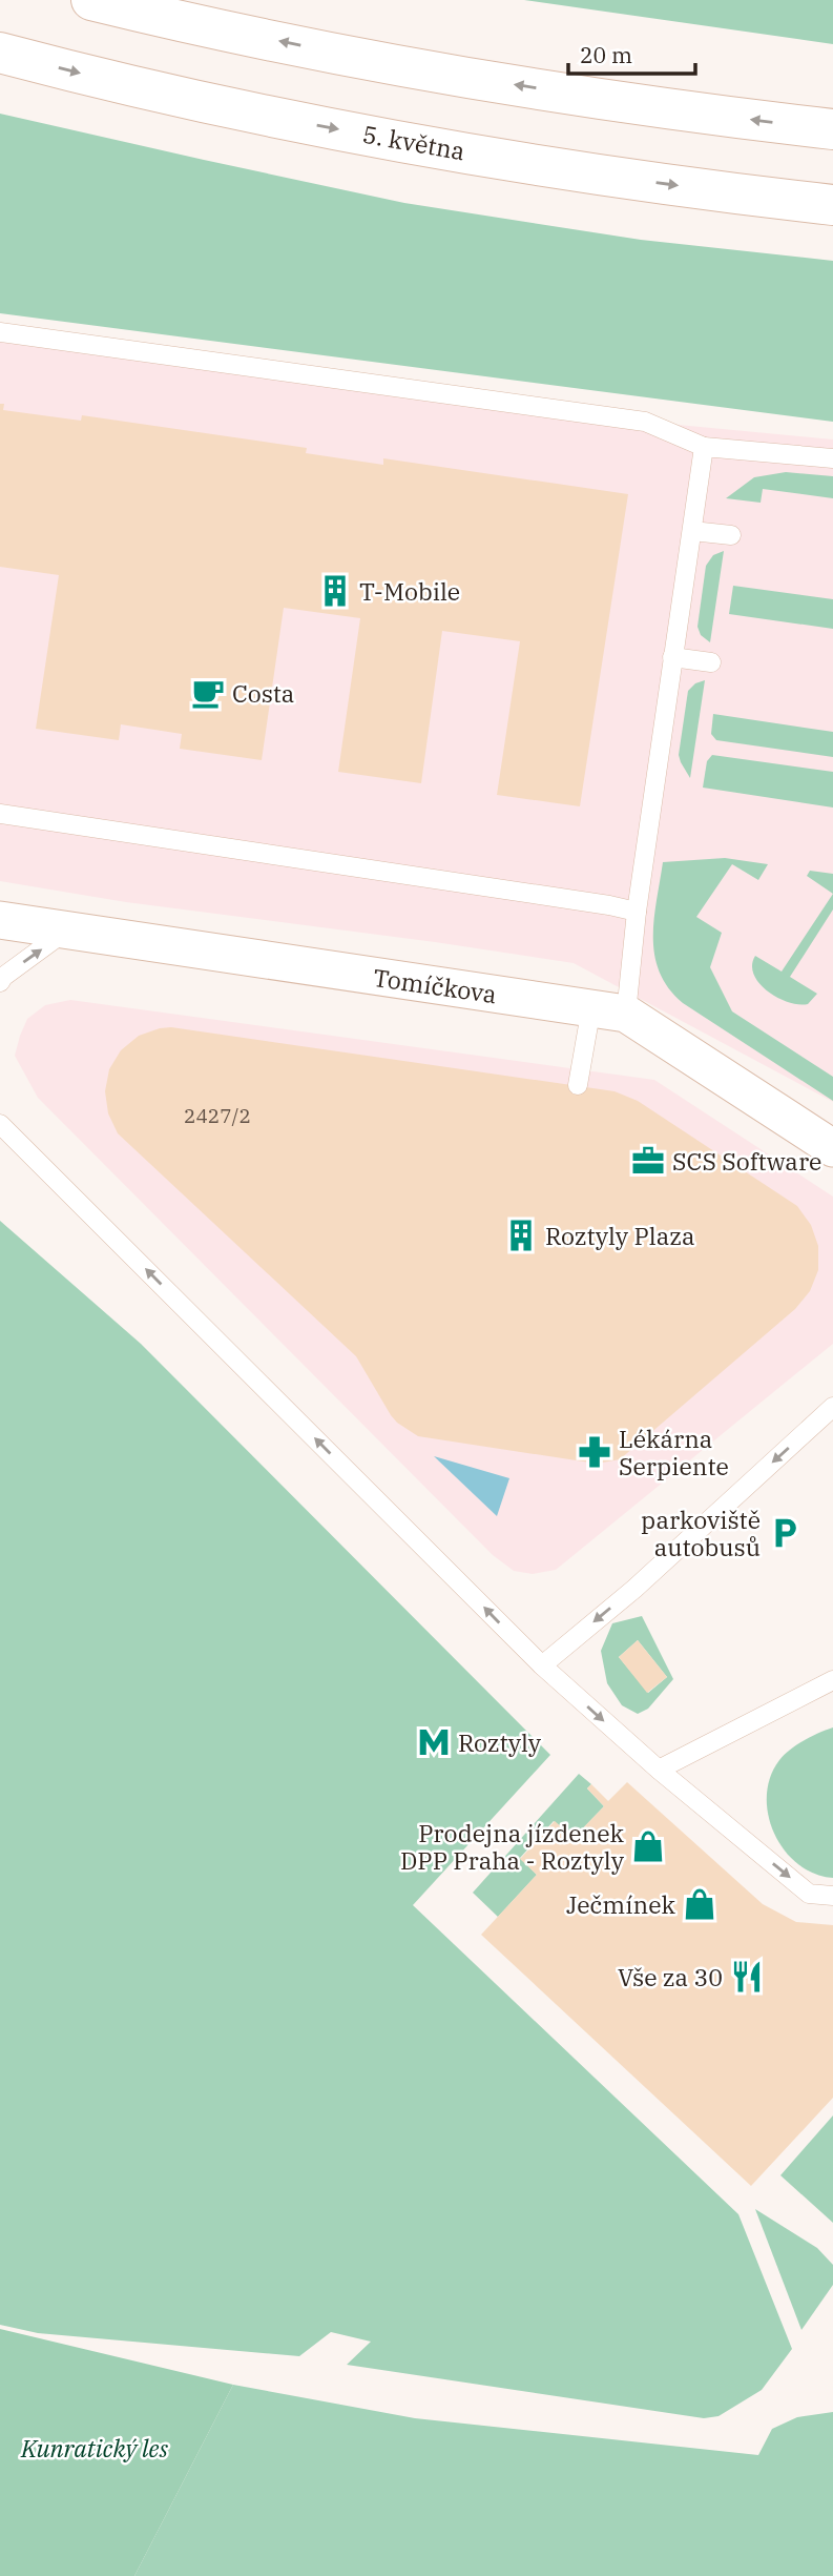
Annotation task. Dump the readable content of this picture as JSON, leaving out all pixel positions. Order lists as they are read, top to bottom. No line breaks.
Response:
{"streets":{"highway":["5. května"],"street":["Tomíčkova"]},"parks":["Kunratický les"],"places":{"building":["T-Mobile","Roztyly Plaza"],"cafe":["Costa"],"office":["SCS Software"],"pharmacy":["Lékárna Serpiente"],"parking":["parkoviště autobusů"],"metro station":["Roztyly"],"shop":["Prodejna jízdenek DPP Praha - Roztyly","Ječmínek"],"restaurant":["Vše za 30"]},"house_numbers":["2427/2"],"scale_bar":"20 m"}
